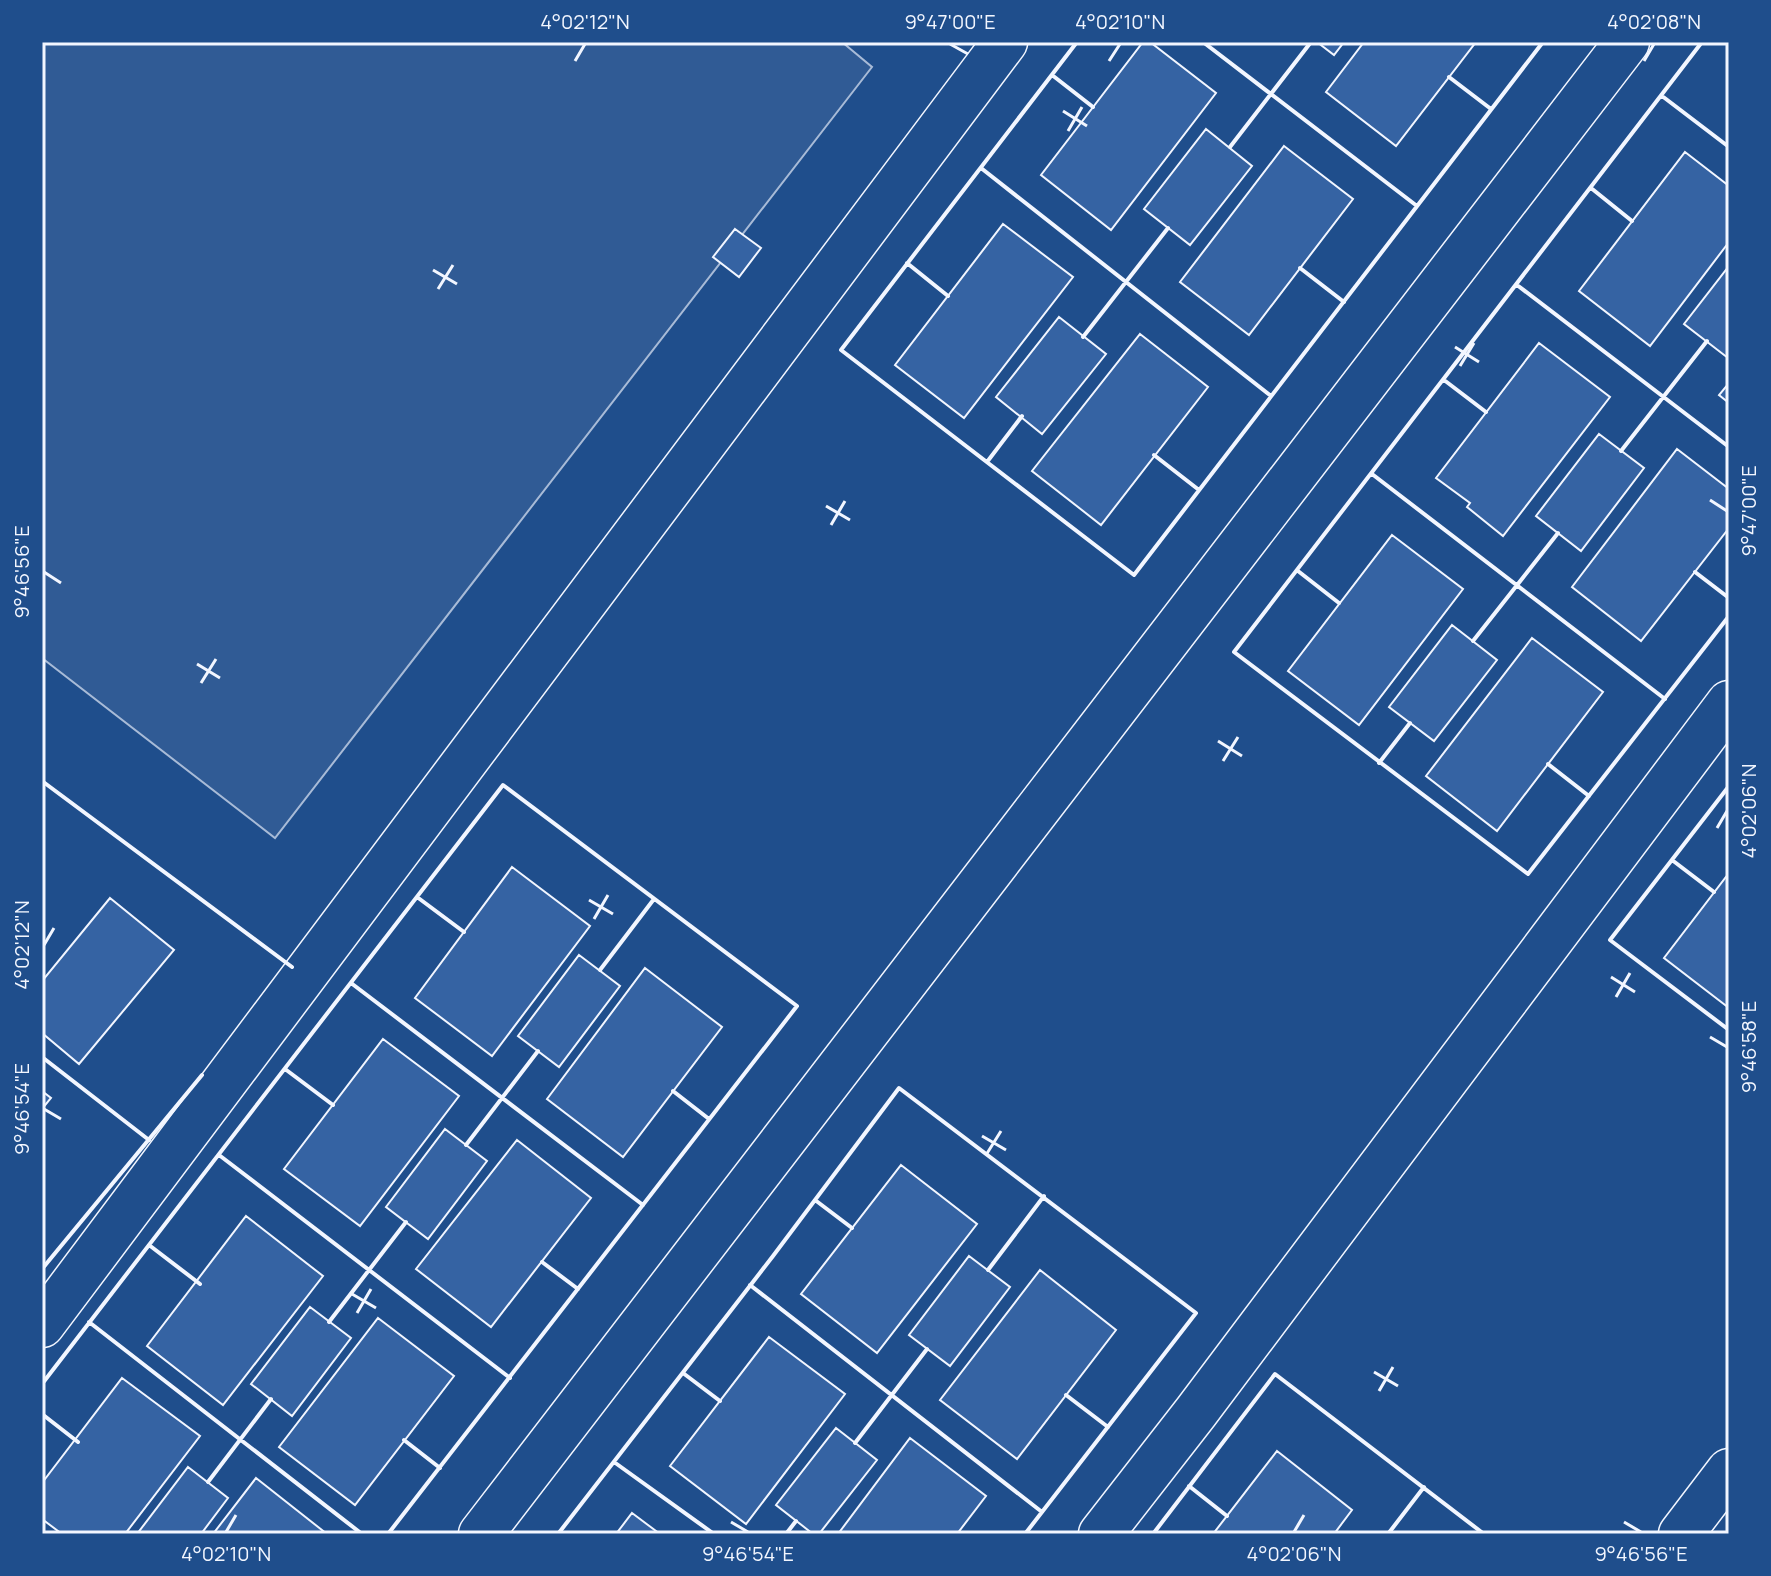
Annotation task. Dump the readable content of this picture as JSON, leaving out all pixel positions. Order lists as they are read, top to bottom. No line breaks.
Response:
{"coordinates":["4°02'12\"N","9°47'00\"E","4°02'10\"N","4°02'08\"N","9°46'56\"E","4°02'06\"N","9°46'58\"E","9°46'54\"E"]}
